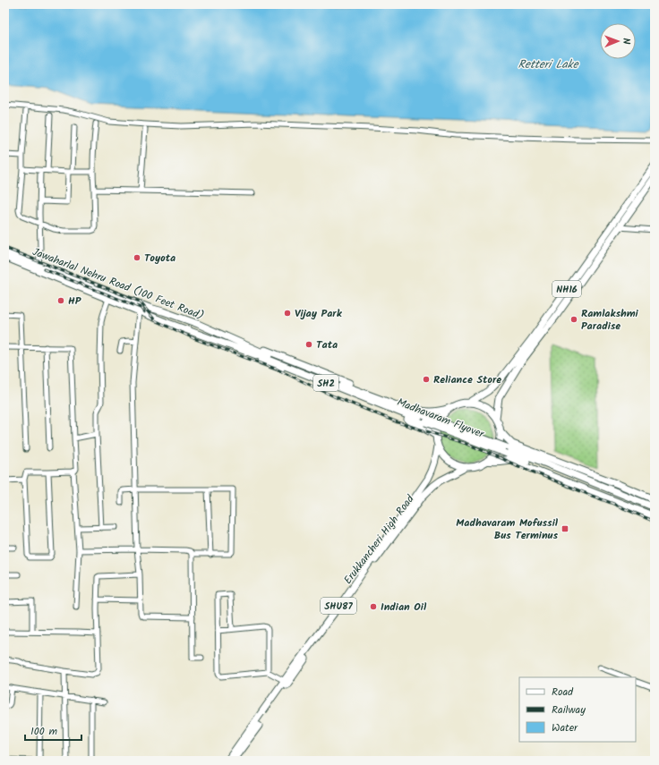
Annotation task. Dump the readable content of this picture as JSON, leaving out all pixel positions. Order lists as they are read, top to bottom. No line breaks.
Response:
{"streets":{"main road":["Jawaharlal Nehru Road (100 Feet Road)","NH16","SH2","Madhavaram Flyover","Erukkancheri High Road","SHU87"]},"crossings":[["Jawaharlal Nehru Road (100 Feet Road)","Madhavaram Flyover"],["NH16","Erukkancheri High Road"],["NH16","SHU87"],["Erukkancheri High Road","SHU87"]],"water":["Retteri Lake"],"places":{"other":["Toyota","HP","Vijay Park","Ramlakshmi Paradise","Tata","Reliance Store","Indian Oil"],"transit":["Madhavaram Mofussil Bus Terminus"]},"legend":["Road","Railway","Water"],"scale_bar":"100 m","north":"right"}
